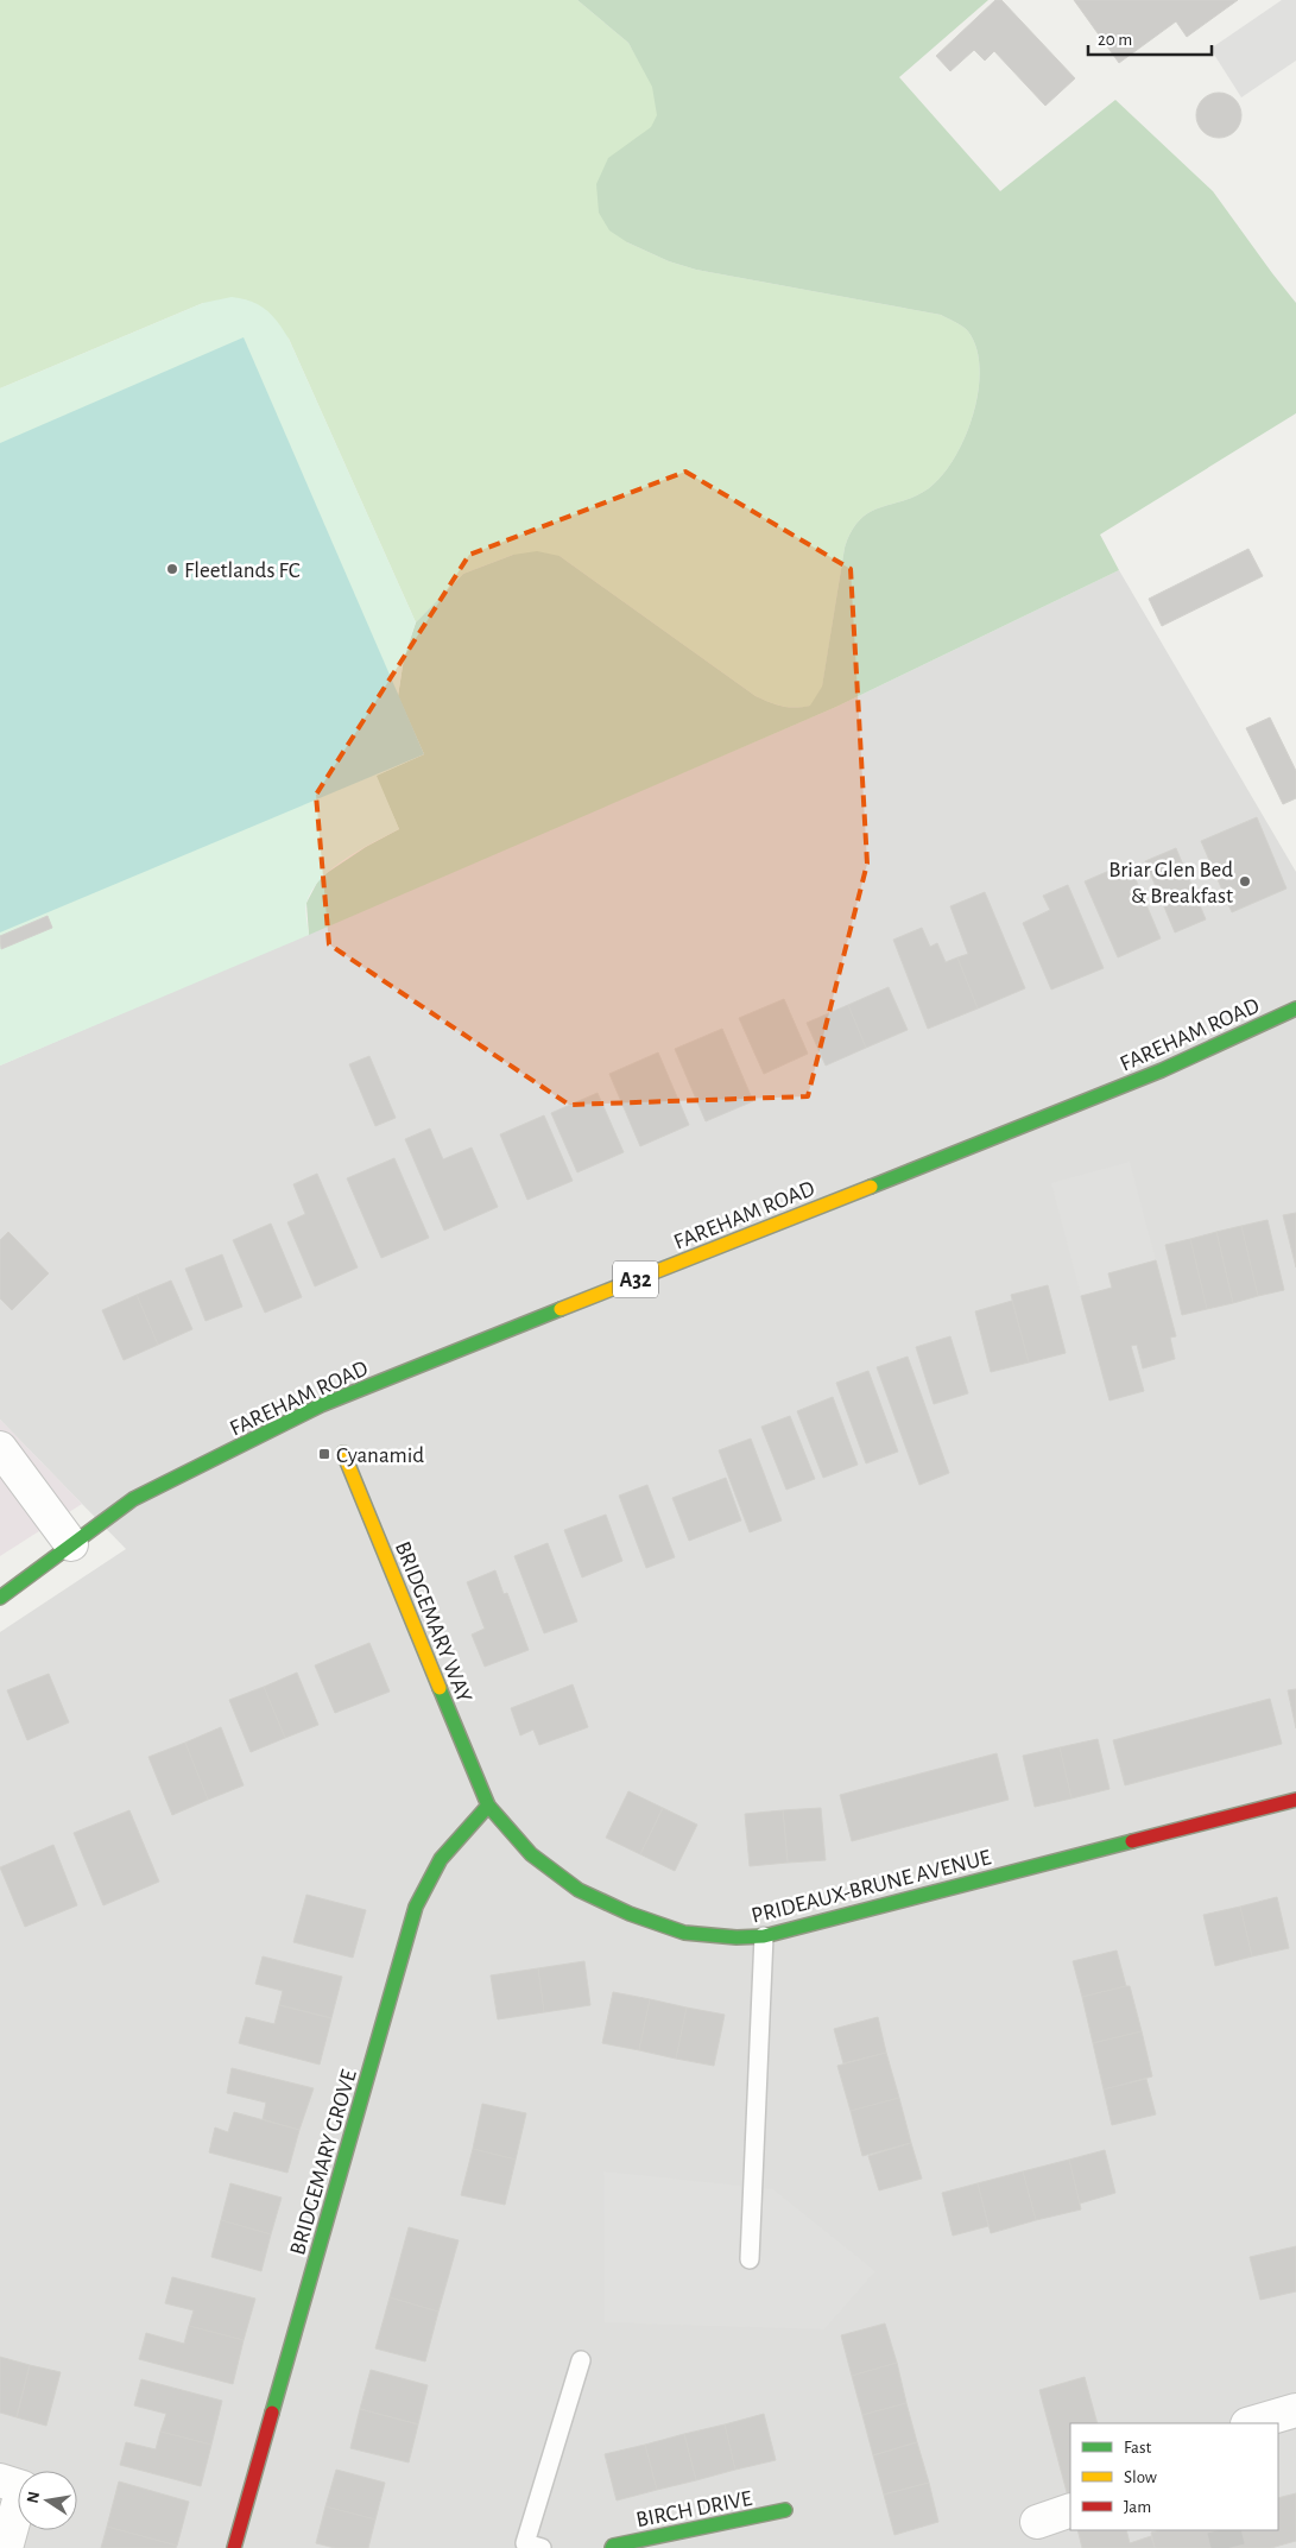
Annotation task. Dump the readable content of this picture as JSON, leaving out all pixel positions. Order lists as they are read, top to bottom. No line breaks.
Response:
{"streets":{"street":["FAREHAM ROAD","A32","BRIDGEMARY WAY","PRIDEAUX-BRUNE AVENUE","BRIDGEMARY GROVE","BIRCH DRIVE"]},"crossings":[["BRIDGEMARY WAY","PRIDEAUX-BRUNE AVENUE"],["BRIDGEMARY WAY","BRIDGEMARY GROVE"],["PRIDEAUX-BRUNE AVENUE","BRIDGEMARY GROVE"]],"places":{"other":["Fleetlands FC","Briar Glen Bed & Breakfast"],"transit":["Cyanamid"]},"legend":["Fast","Slow","Jam"],"scale_bar":"20 m","north":"left"}
